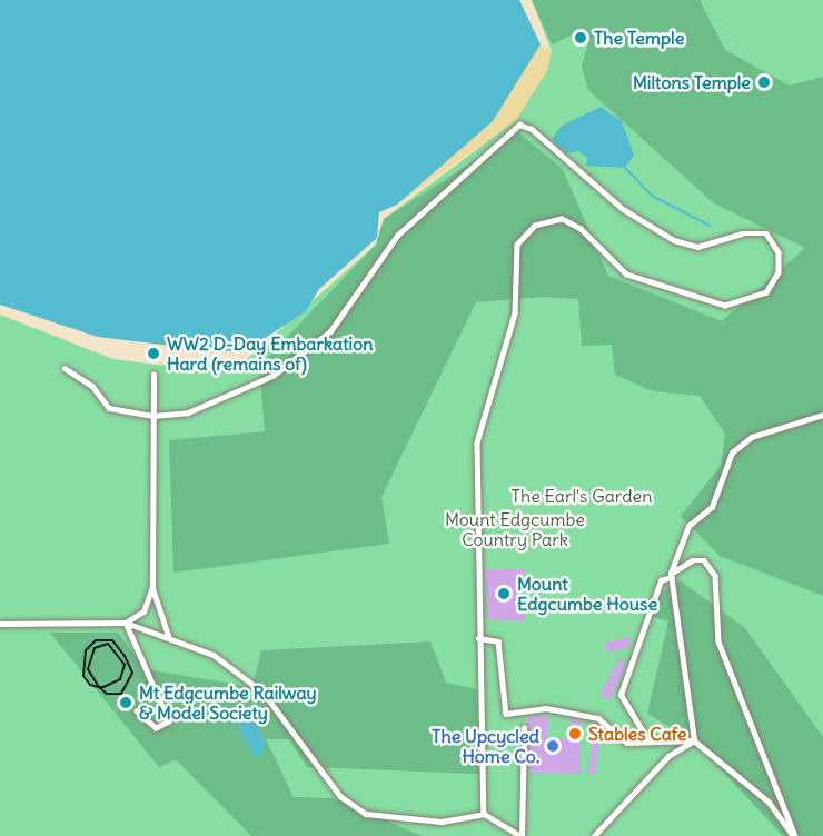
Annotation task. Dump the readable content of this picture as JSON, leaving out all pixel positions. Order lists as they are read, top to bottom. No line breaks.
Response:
{"parks":["The Earl's Garden","Mount Edgcumbe Country Park"],"places":["The Temple","Miltons Temple","WW2 D-Day Embarkation Hard (remains of)","Mount Edgcumbe House","Mt Edgcumbe Railway & Model Society","Stables Cafe","The Upcycled Home Co."]}
